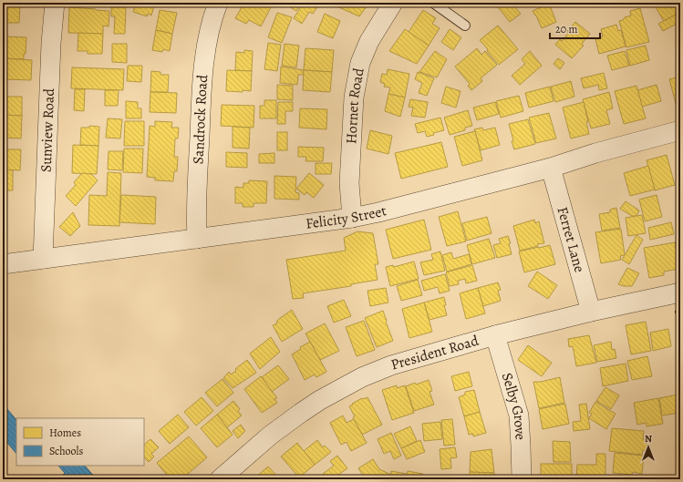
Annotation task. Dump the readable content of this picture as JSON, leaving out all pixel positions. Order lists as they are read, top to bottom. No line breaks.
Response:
{"streets":{"street":["Hornet Road","Sandrock Road","Sunview Road","Felicity Street","Ferret Lane","President Road","Selby Grove"]},"crossings":[["Hornet Road","Felicity Street"],["Sandrock Road","Felicity Street"],["Sunview Road","Felicity Street"],["Felicity Street","Ferret Lane"],["Ferret Lane","President Road"],["President Road","Selby Grove"]],"legend":["Homes","Schools"],"scale_bar":"20 m","north":"top"}
